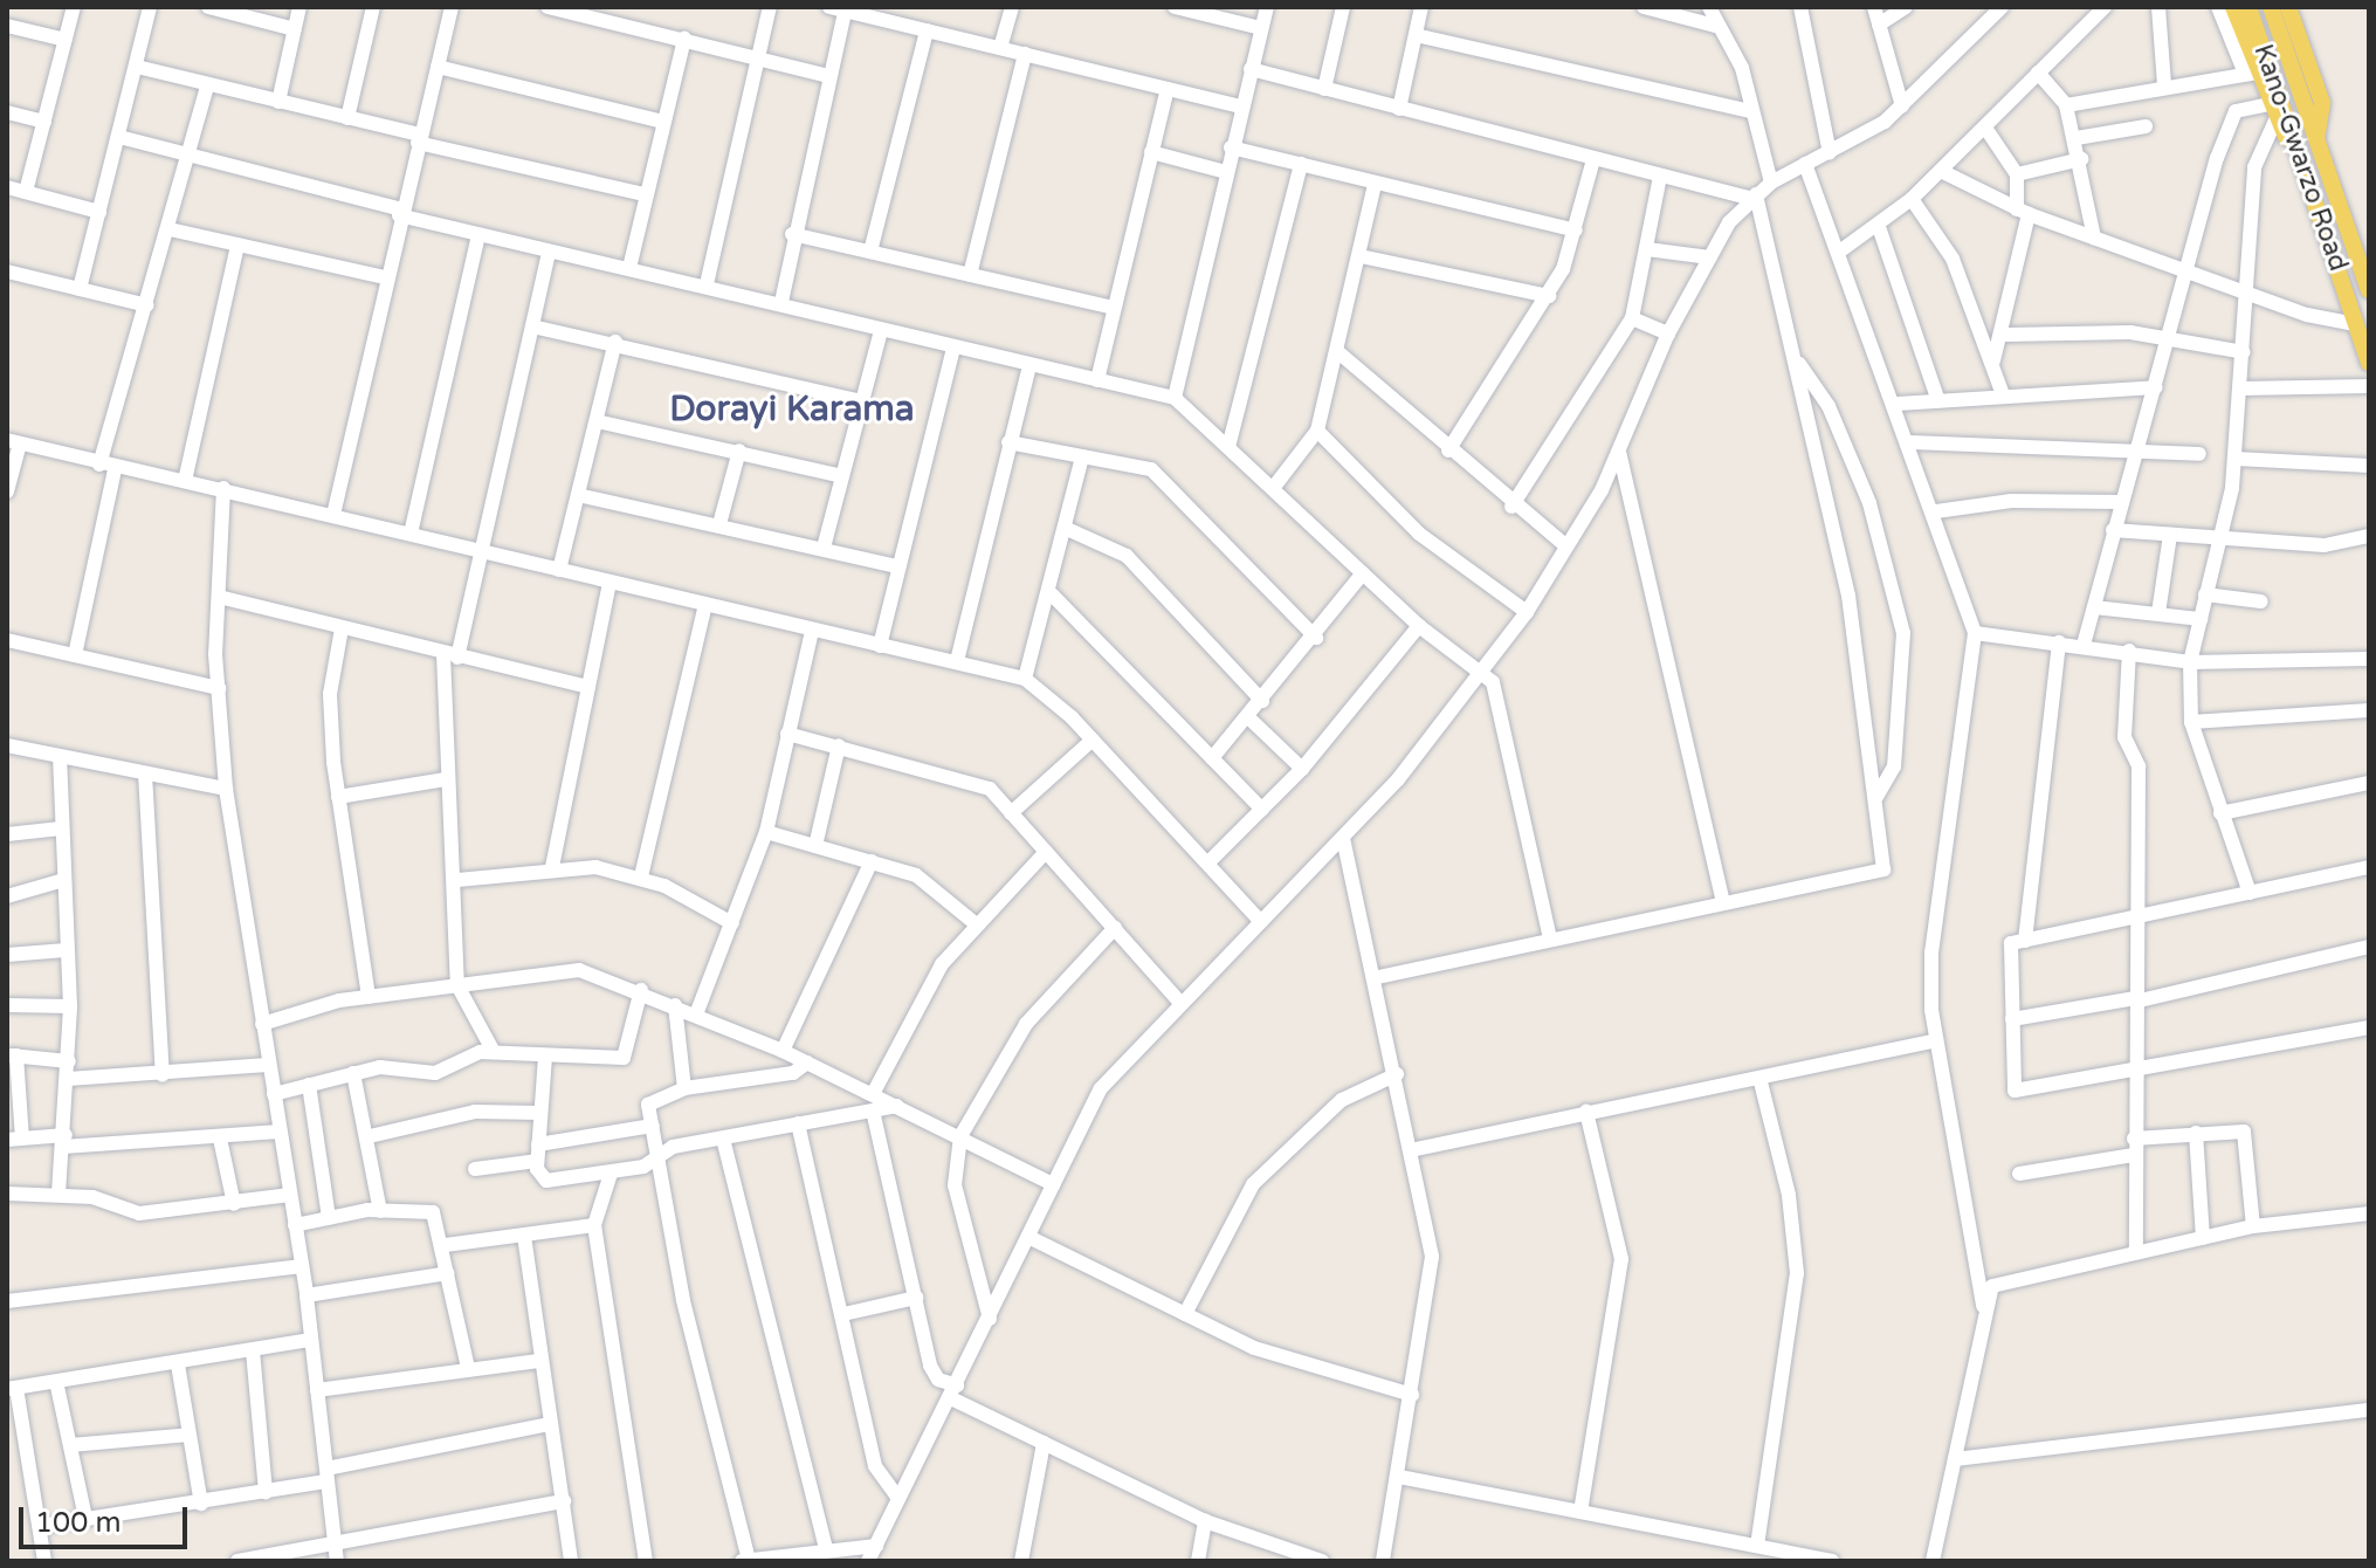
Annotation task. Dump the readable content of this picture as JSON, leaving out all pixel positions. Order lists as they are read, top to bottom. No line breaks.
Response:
{"streets":{"main road":["Kano-Gwarzo Road"]},"districts":["Dorayi Karama"],"scale_bar":"100 m"}
